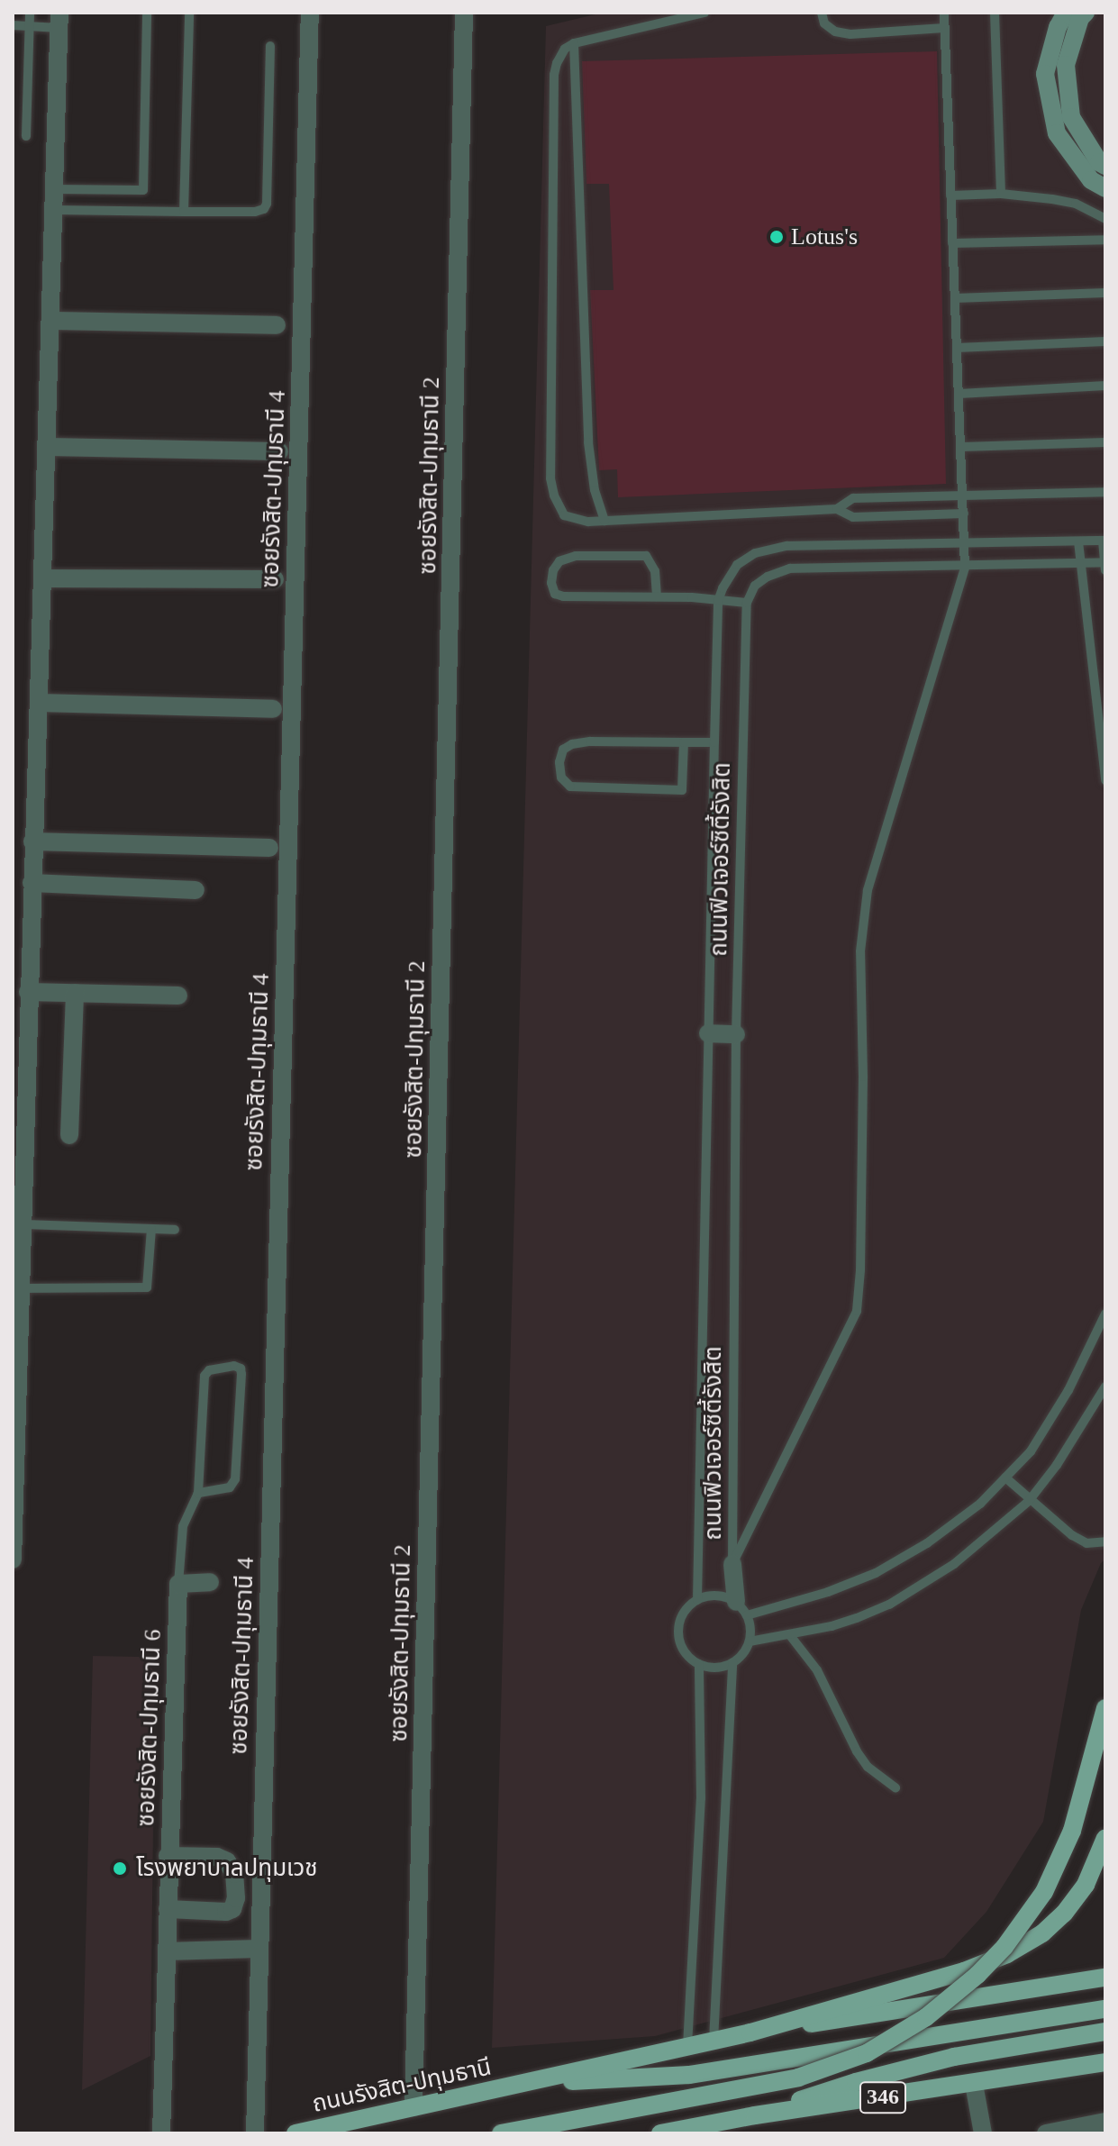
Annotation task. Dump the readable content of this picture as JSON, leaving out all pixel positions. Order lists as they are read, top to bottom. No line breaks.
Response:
{"streets":{"main road":["ถนนรังสิต-ปทุมธานี","346"],"street":["ซอยรังสิต-ปทุมธานี 2","ซอยรังสิต-ปทุมธานี 4","ซอยรังสิต-ปทุมธานี 6"],"lane":["ถนนฟิวเจอร์ซิตี้รังสิต"]},"crossings":[["ซอยรังสิต-ปทุมธานี 2","ถนนรังสิต-ปทุมธานี"]],"places":["Lotus's","โรงพยาบาลปทุมเวช"]}
